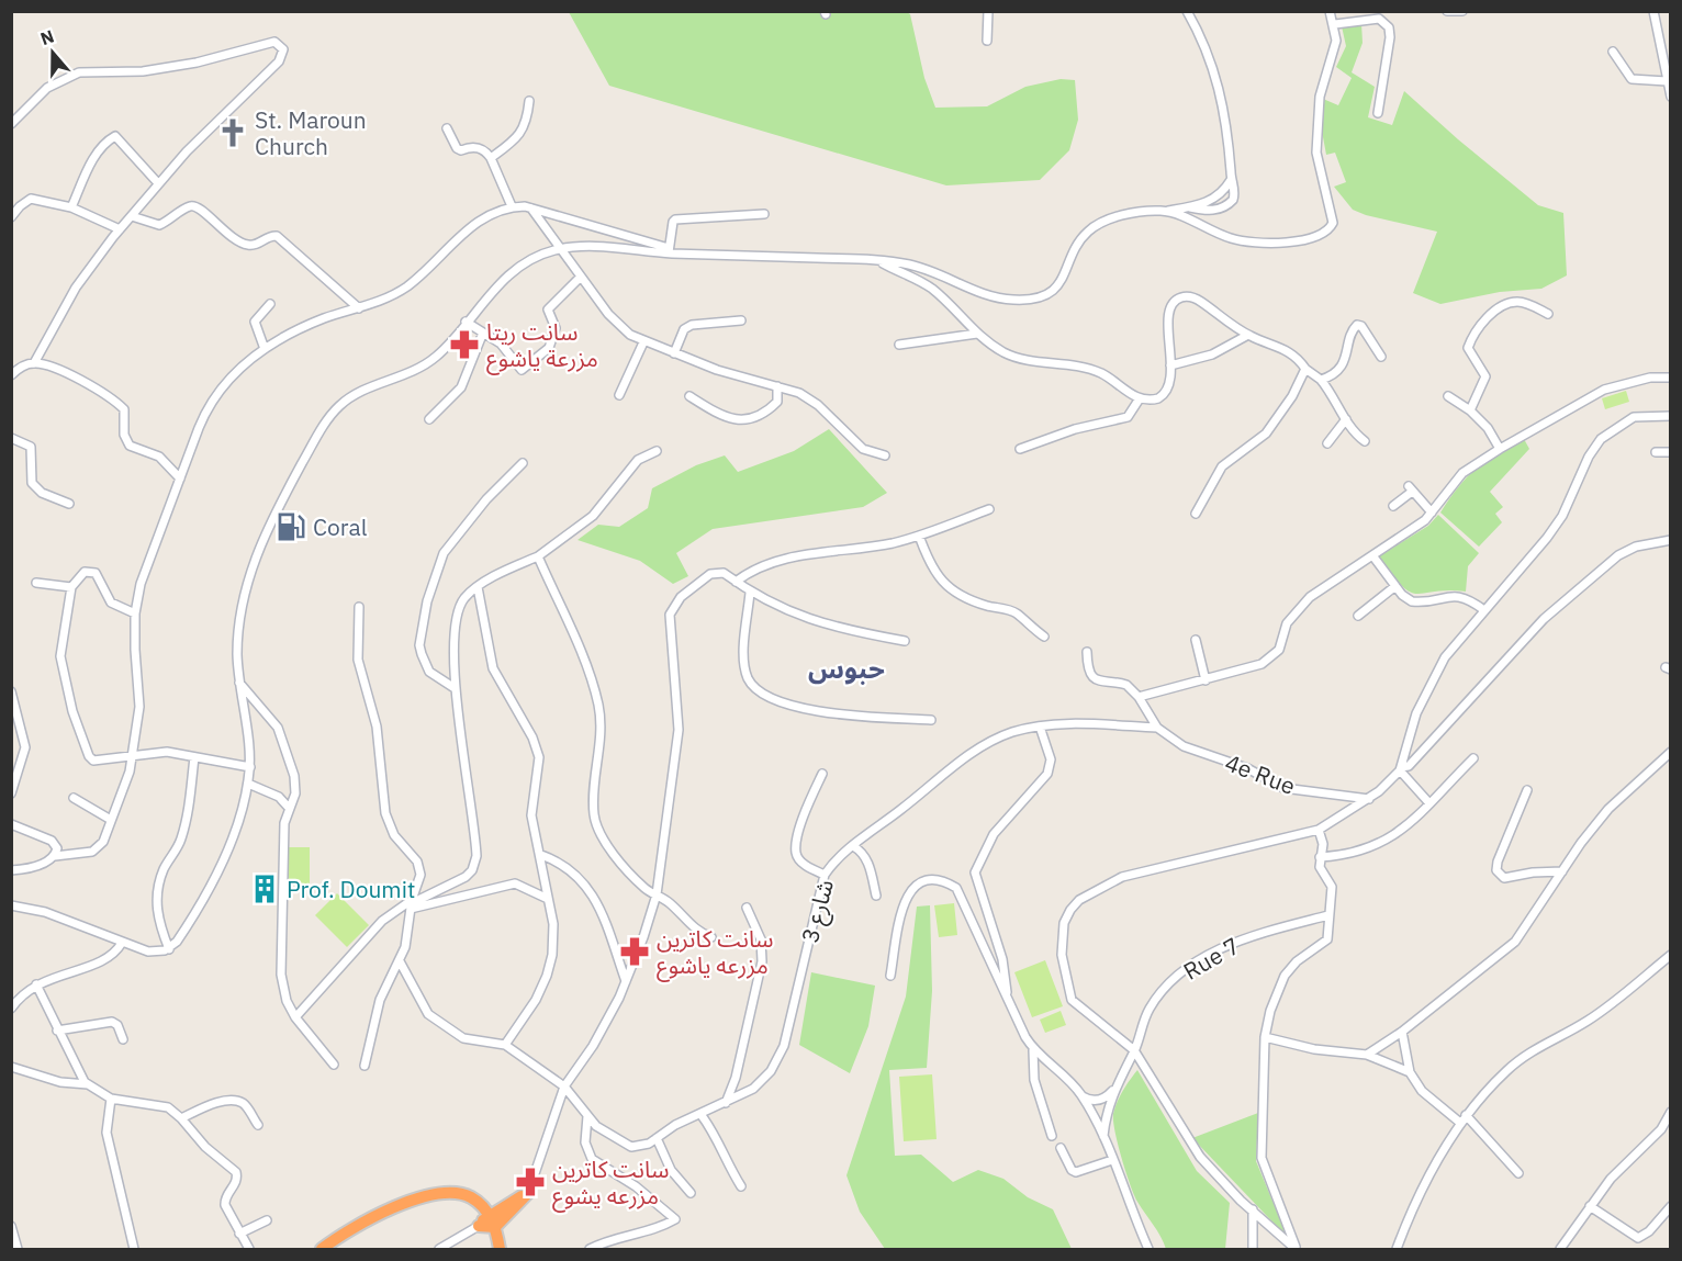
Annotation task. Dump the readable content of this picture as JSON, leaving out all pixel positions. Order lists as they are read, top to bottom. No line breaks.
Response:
{"streets":{"street":["4e Rue","شارع 3","Rue 7"]},"crossings":[["4e Rue","شارع 3"]],"districts":["حبوس"],"places":{"church":["St. Maroun Church"],"pharmacy":["سانت ريتا مزرعة ياشوع","سانت كاترين مزرعه ياشوع","سانت كاترين مزرعه يشوع"],"fuel station":["Coral"],"building":["Prof. Doumit"]},"north":"top"}
